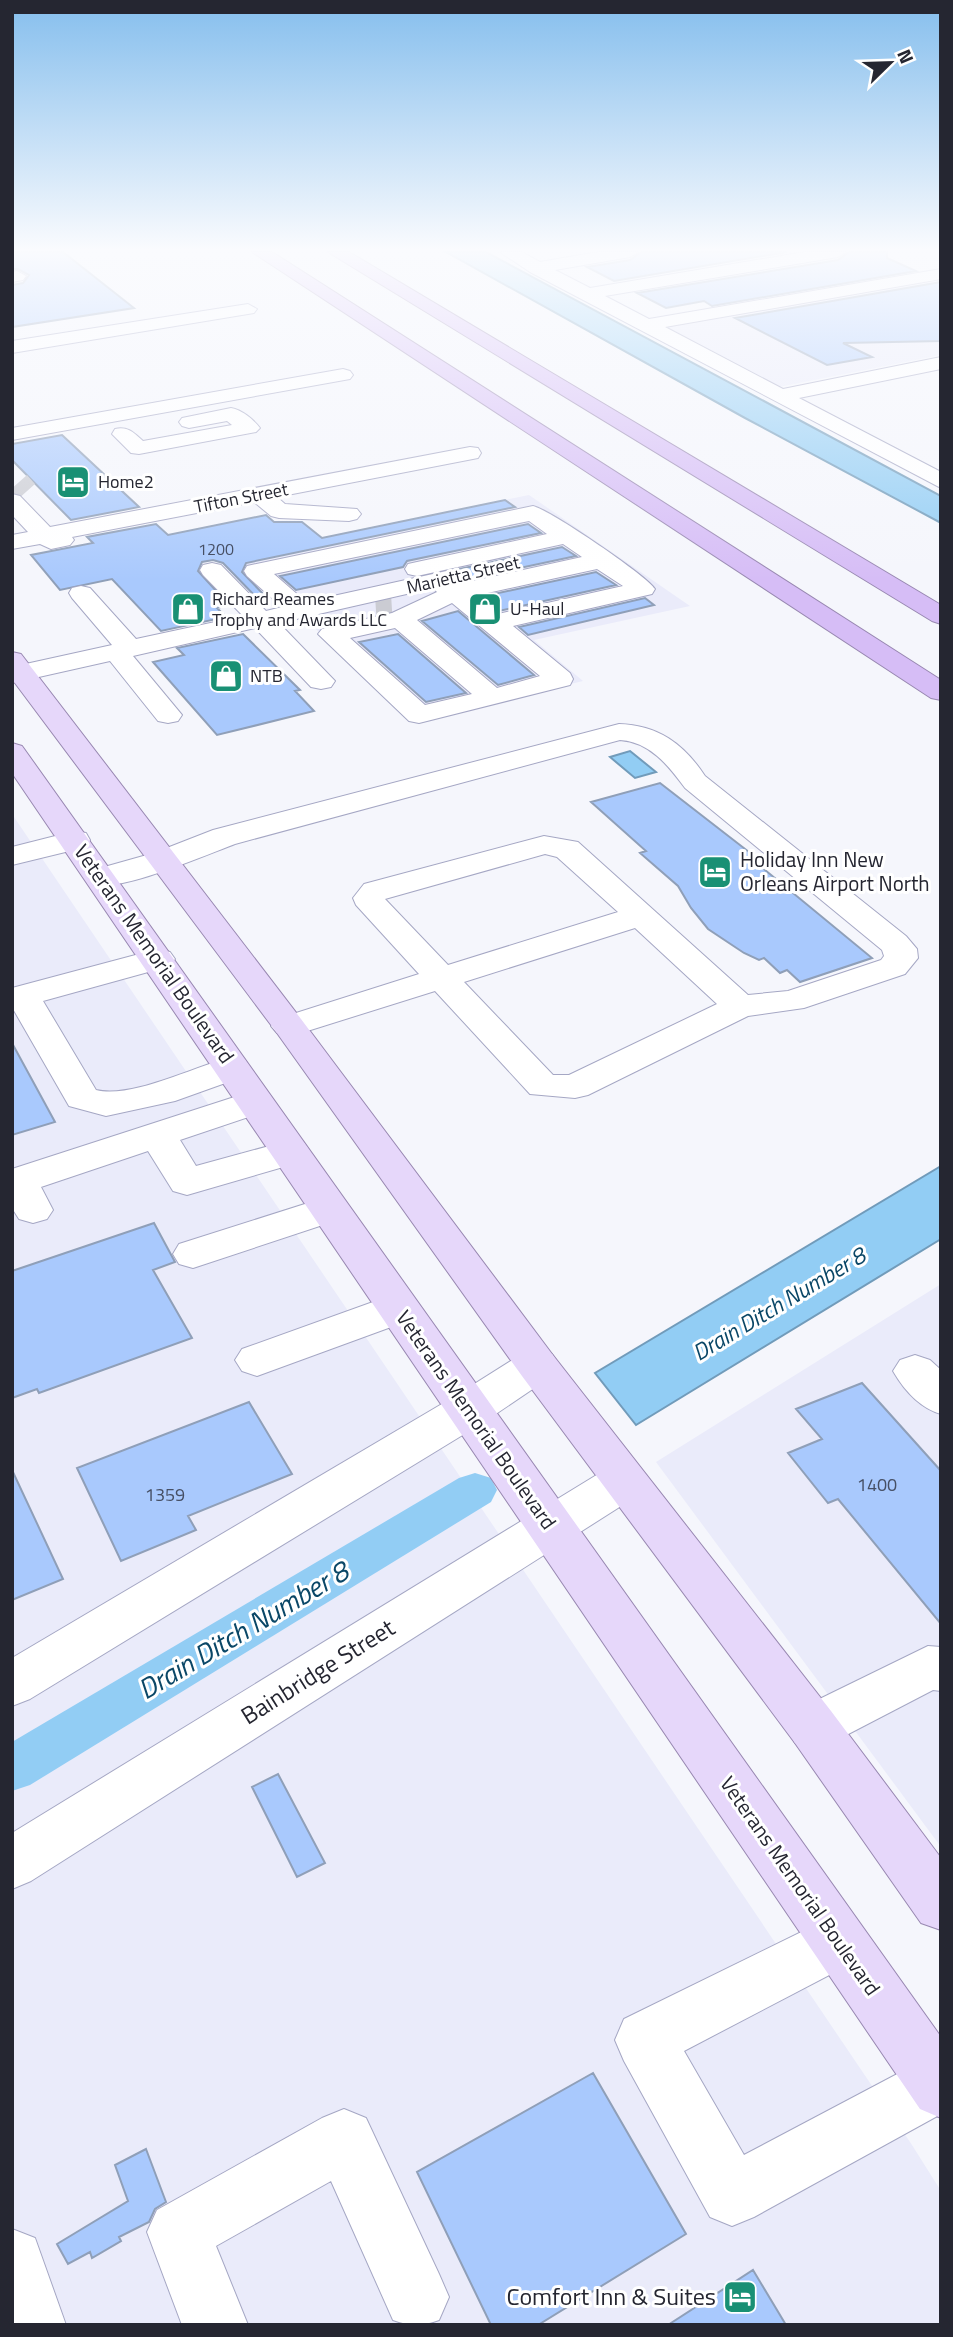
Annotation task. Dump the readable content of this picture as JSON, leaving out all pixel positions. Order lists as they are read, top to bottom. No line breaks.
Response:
{"streets":{"main road":["Veterans Memorial Boulevard"],"street":["Tifton Street","Marietta Street","Bainbridge Street"]},"crossings":[["Veterans Memorial Boulevard","Bainbridge Street"]],"water":["Drain Ditch Number 8"],"places":{"hotel":["Home2","Holiday Inn New Orleans Airport North","Comfort Inn & Suites"],"shop":["Richard Reames Trophy and Awards LLC","U-Haul","NTB"]},"house_numbers":["1200","1400","1359"],"north":"top right"}
